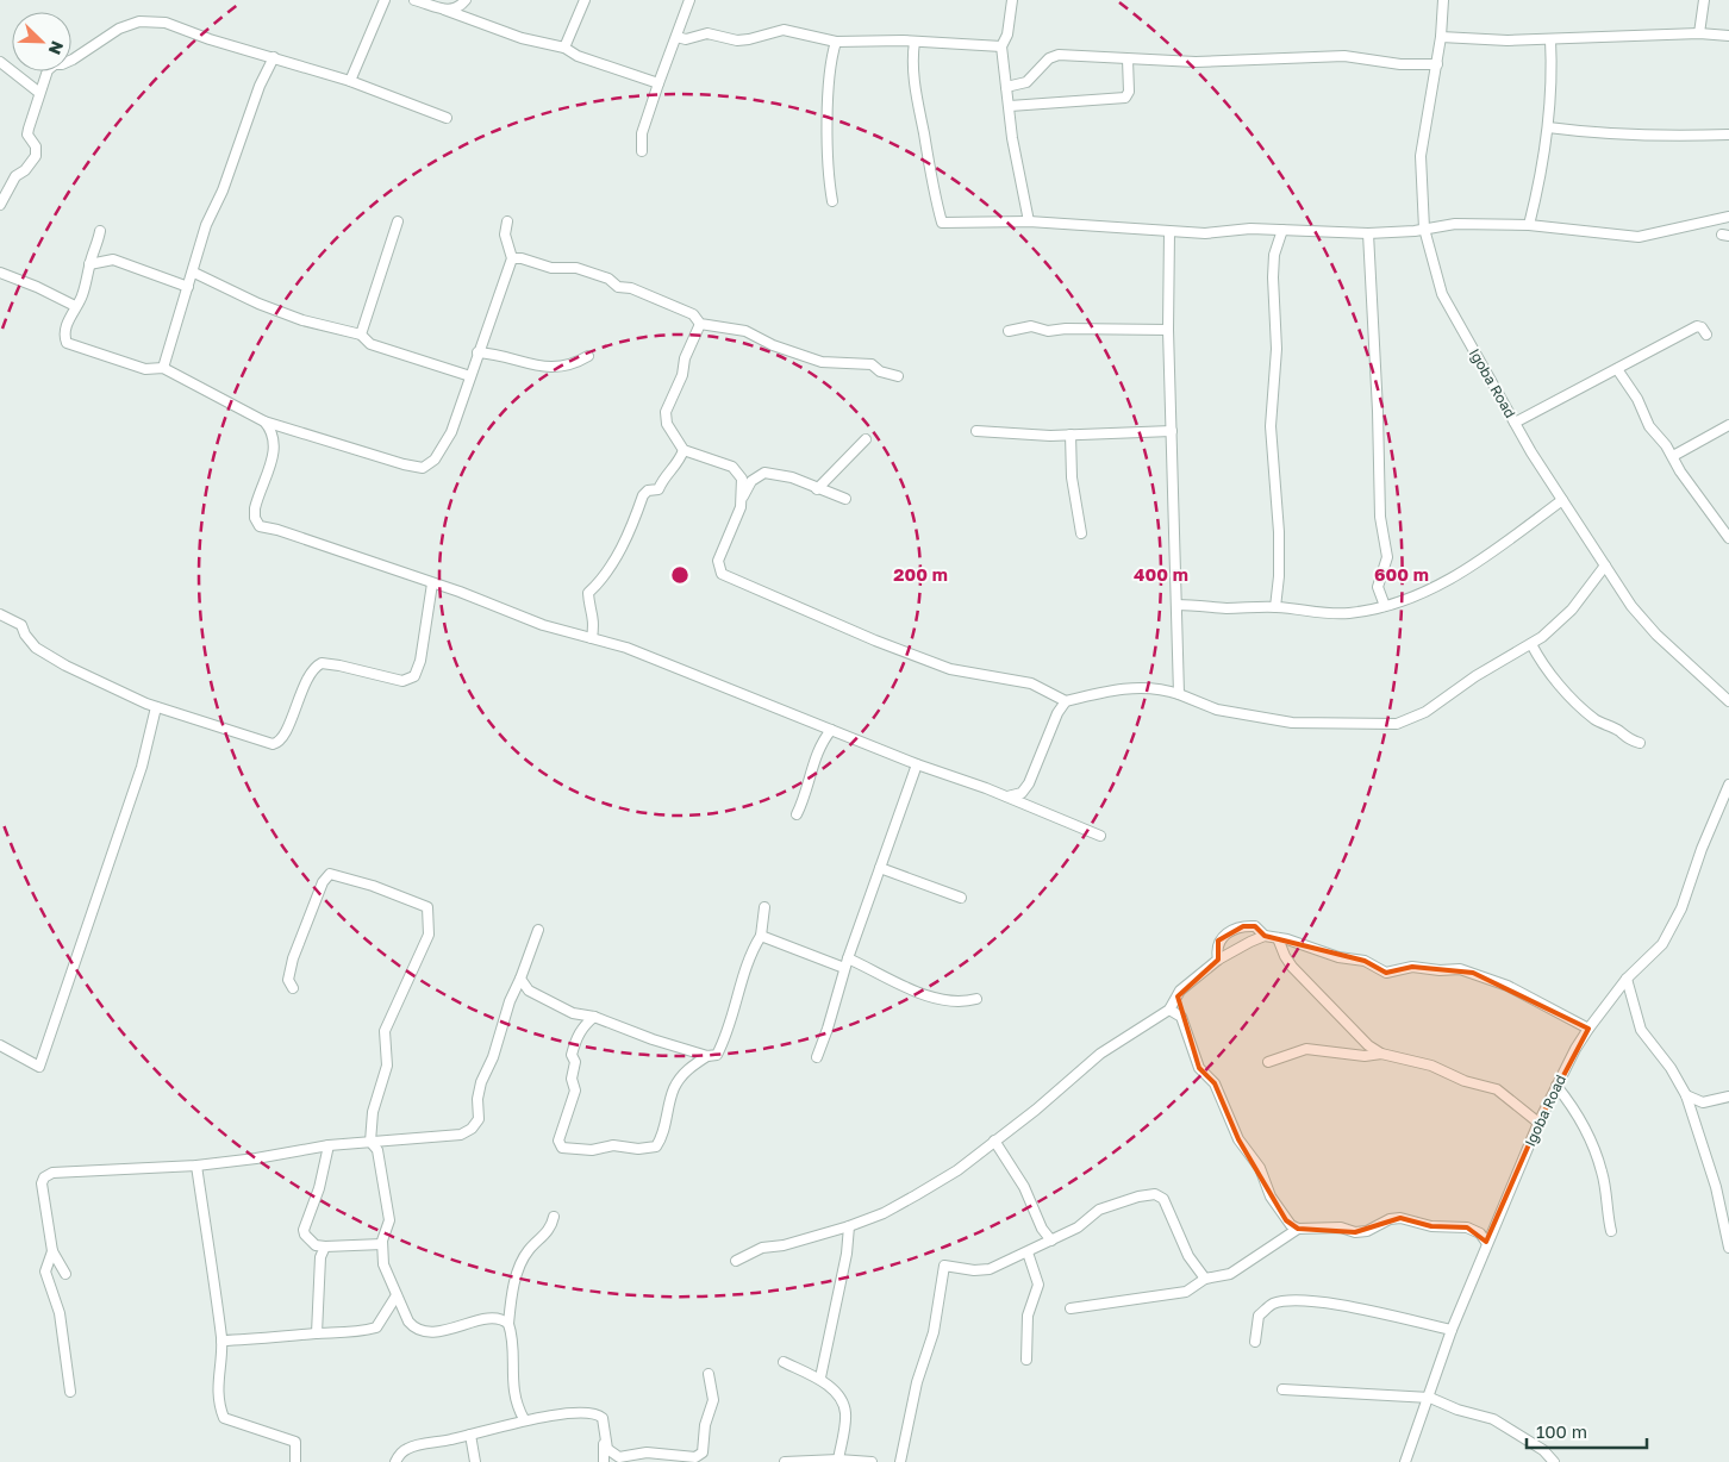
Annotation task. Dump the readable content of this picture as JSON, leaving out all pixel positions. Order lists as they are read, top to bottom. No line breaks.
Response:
{"streets":{"street":["Igoba Road"]},"scale_bar":"100 m","north":"bottom right","rings":["200 m","400 m","600 m"]}
